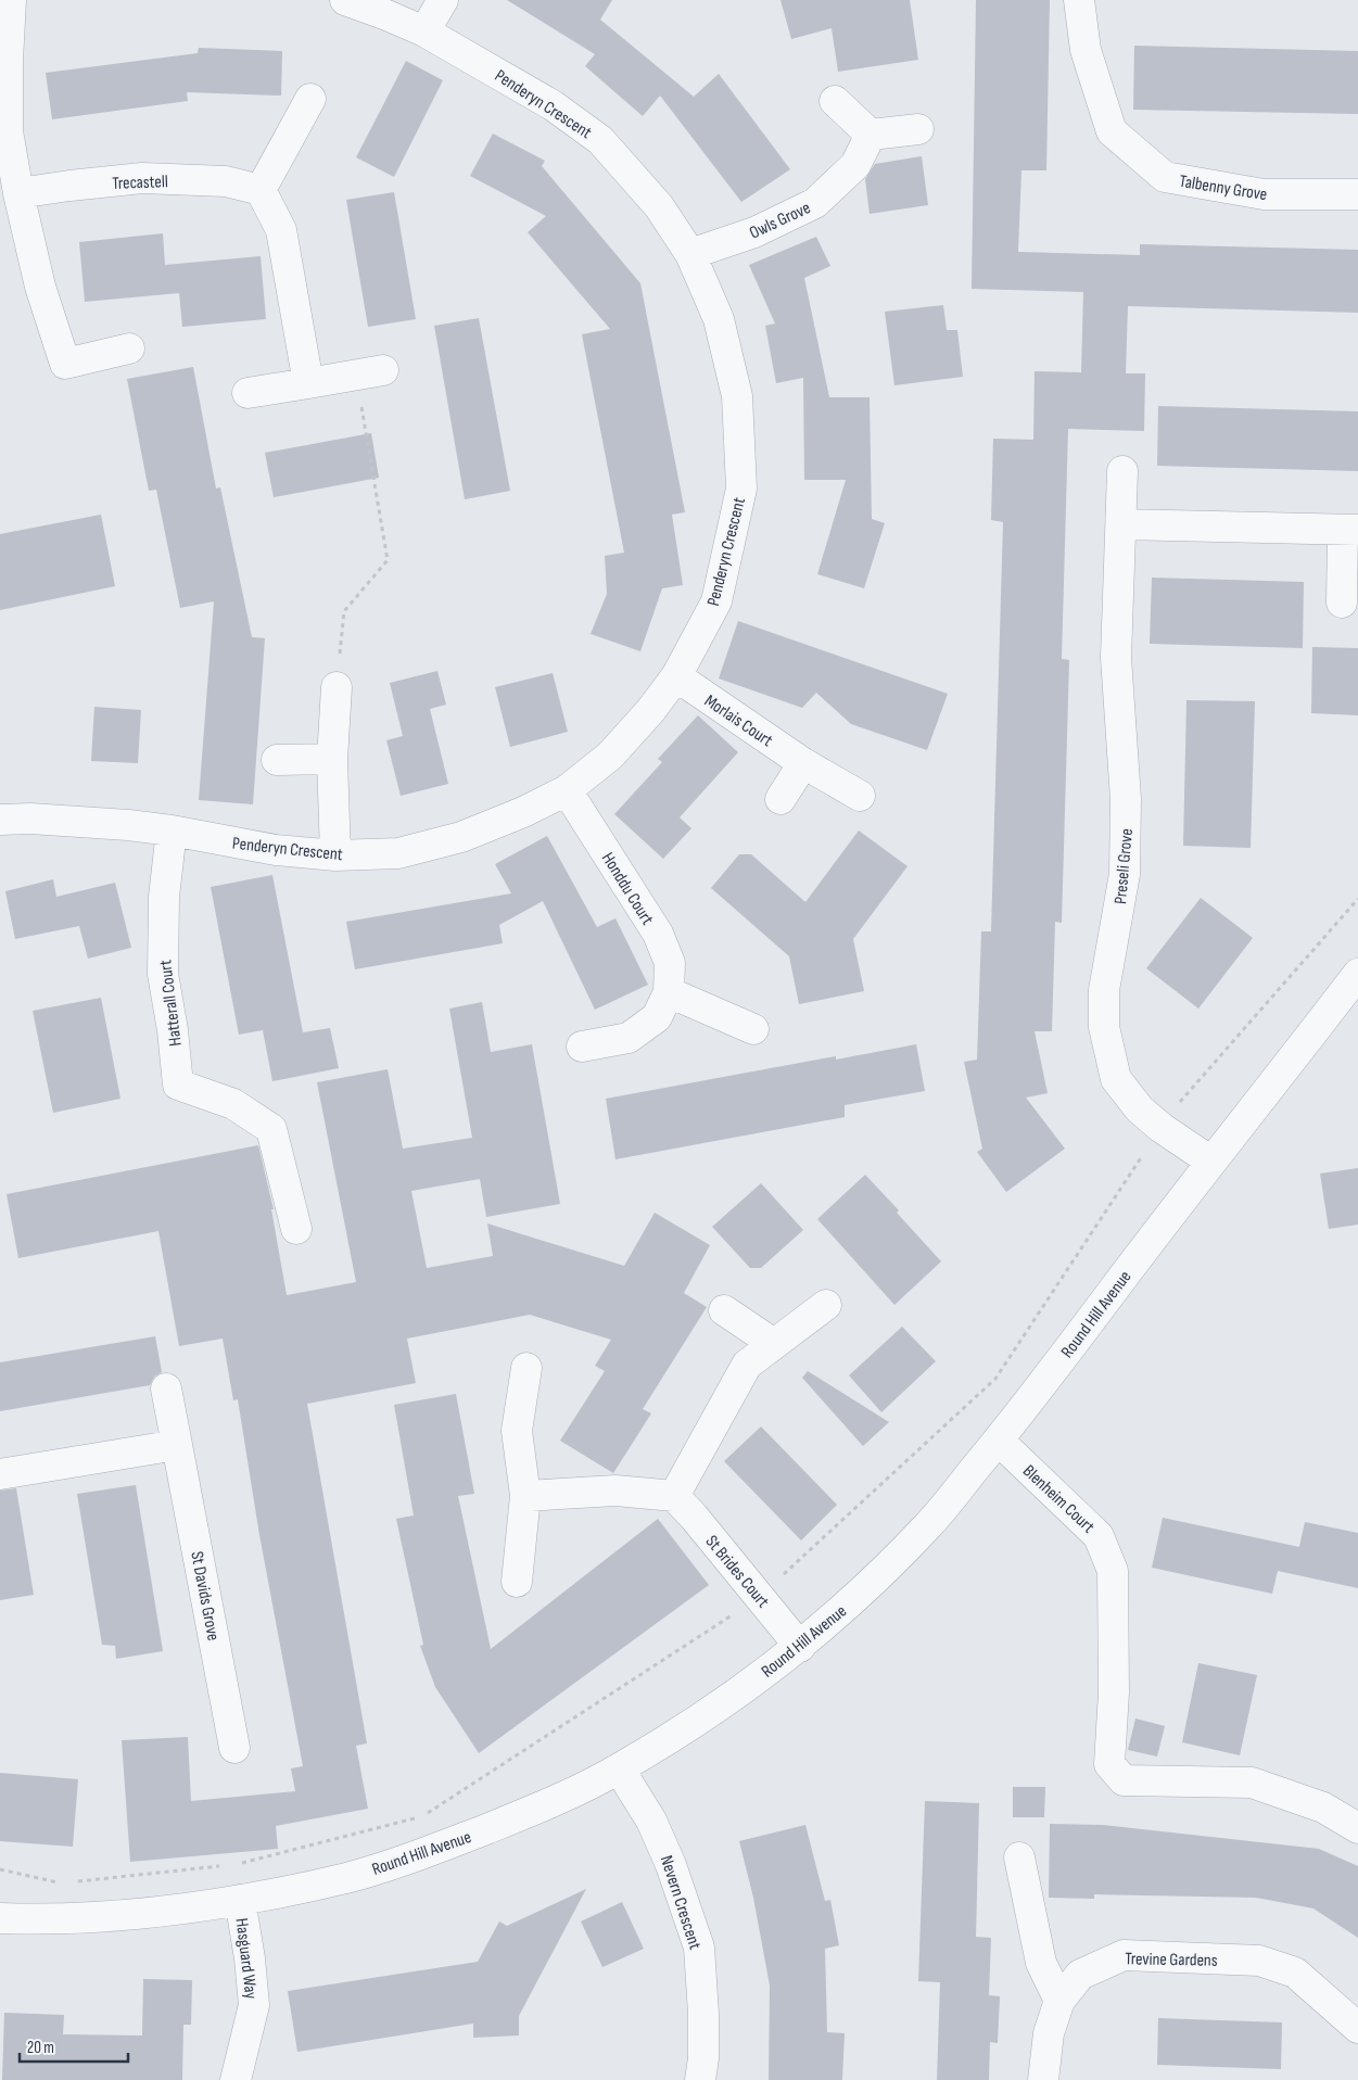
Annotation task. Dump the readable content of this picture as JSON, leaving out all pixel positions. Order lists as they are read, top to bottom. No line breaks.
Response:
{"streets":{"street":["Penderyn Crescent","Trecastell","Talbenny Grove","Owls Grove","Morlais Court","Preseli Grove","Honddu Court","Hatterall Court","Round Hill Avenue","Blenheim Court","St Brides Court","St Davids Grove","Nevern Crescent","Hasguard Way","Trevine Gardens"]},"crossings":[["Penderyn Crescent","Owls Grove"],["Penderyn Crescent","Morlais Court"],["Penderyn Crescent","Honddu Court"],["Penderyn Crescent","Hatterall Court"],["Preseli Grove","Round Hill Avenue"],["Round Hill Avenue","Blenheim Court"],["Round Hill Avenue","St Brides Court"],["Round Hill Avenue","Nevern Crescent"],["Round Hill Avenue","Hasguard Way"]],"scale_bar":"20 m"}
